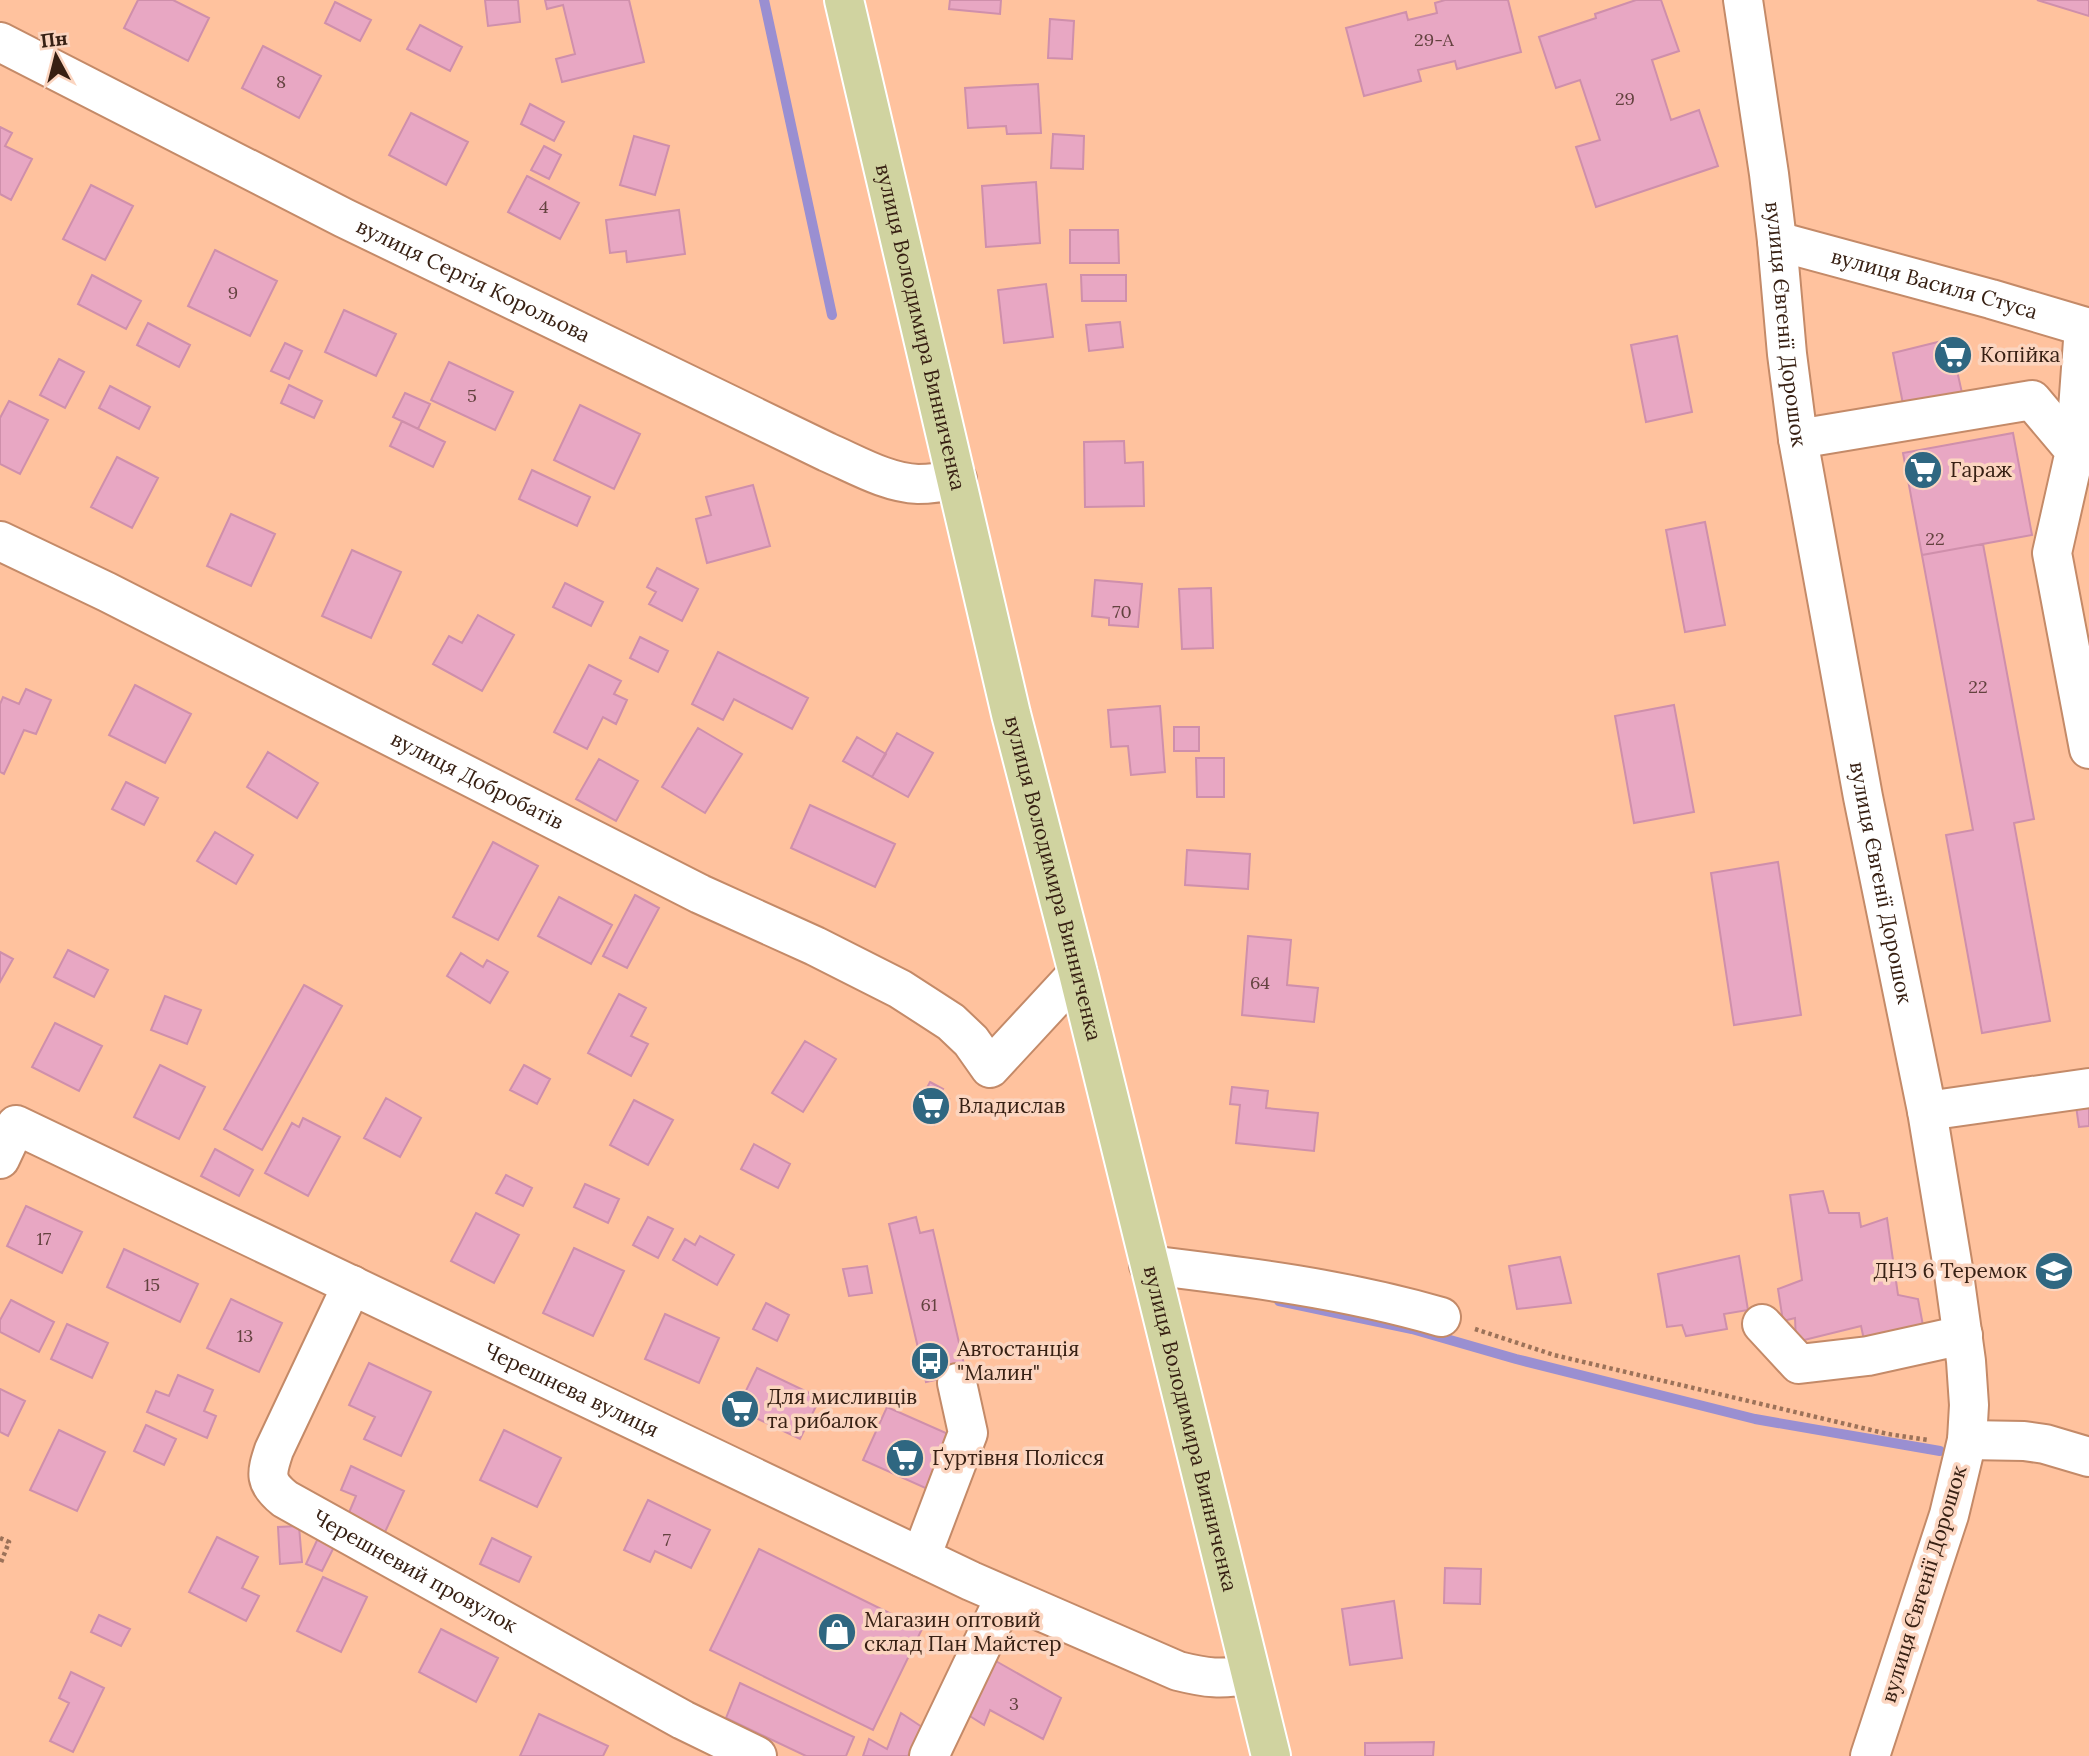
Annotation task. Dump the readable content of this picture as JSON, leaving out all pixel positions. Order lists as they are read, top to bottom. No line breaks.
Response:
{"streets":{"main road":["вулиця Володимира Винниченка"],"street":["вулиця Сергія Корольова","вулиця Василя Стуса","вулиця Євгенії Дорошок","вулиця Добробатів","Черешнева вулиця","Черешневий провулок"]},"crossings":[["вулиця Сергія Корольова","вулиця Володимира Винниченка"],["вулиця Василя Стуса","вулиця Євгенії Дорошок"],["вулиця Володимира Винниченка","вулиця Добробатів"],["вулиця Володимира Винниченка","Черешнева вулиця"],["Черешнева вулиця","Черешневий провулок"]],"places":{"supermarket":["Копійка","Гараж","Владислав","Для мисливців та рибалок","Ґуртівня Полісся"],"school or university":["ДНЗ 6 Теремок"],"bus stop":["Автостанція \"Малин\""],"shop":["Магазин оптовий склад Пан Майстер"]},"house_numbers":["29-А","8","29","4","9","5","22","70","22","64","17","15","61","13","7","3"],"north":"top"}
